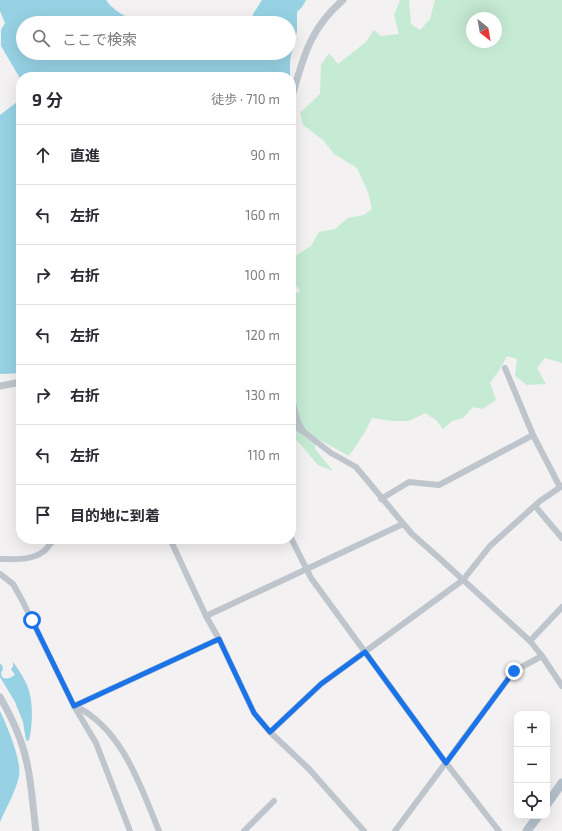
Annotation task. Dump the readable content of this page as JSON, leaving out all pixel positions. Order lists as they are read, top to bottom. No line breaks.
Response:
{"north":"bottom right","page":{"search":"ここで検索","heading":["9 分","徒歩 · 710 m"],"list":[["直進","90 m"],["左折","160 m"],["右折","100 m"],["左折","120 m"],["右折","130 m"],["左折","110 m"],"目的地に到着"],"map_buttons":["+","−"]}}
